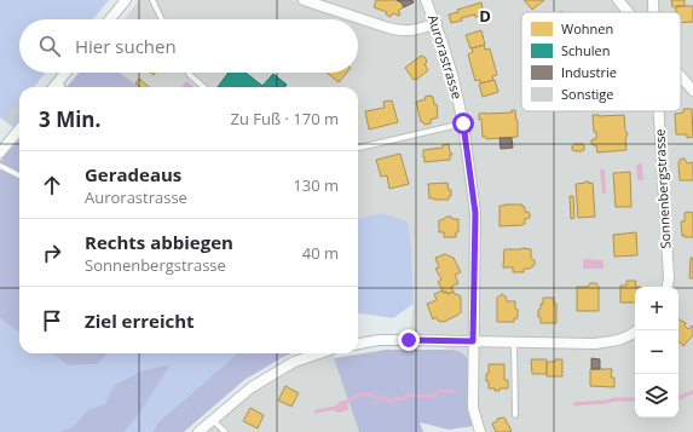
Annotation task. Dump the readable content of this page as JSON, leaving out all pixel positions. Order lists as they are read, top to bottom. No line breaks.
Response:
{"streets":{"street":["Aurorastrasse","Sonnenbergstrasse"]},"legend":["Wohnen","Schulen","Industrie","Sonstige"],"page":{"search":"Hier suchen","heading":["3 Min.","Zu Fuß · 170 m"],"list":[["Geradeaus","Aurorastrasse","130 m"],["Rechts abbiegen","Sonnenbergstrasse","40 m"],"Ziel erreicht"],"map_buttons":["+","−"]},"grid":{"columns":["D"]}}
